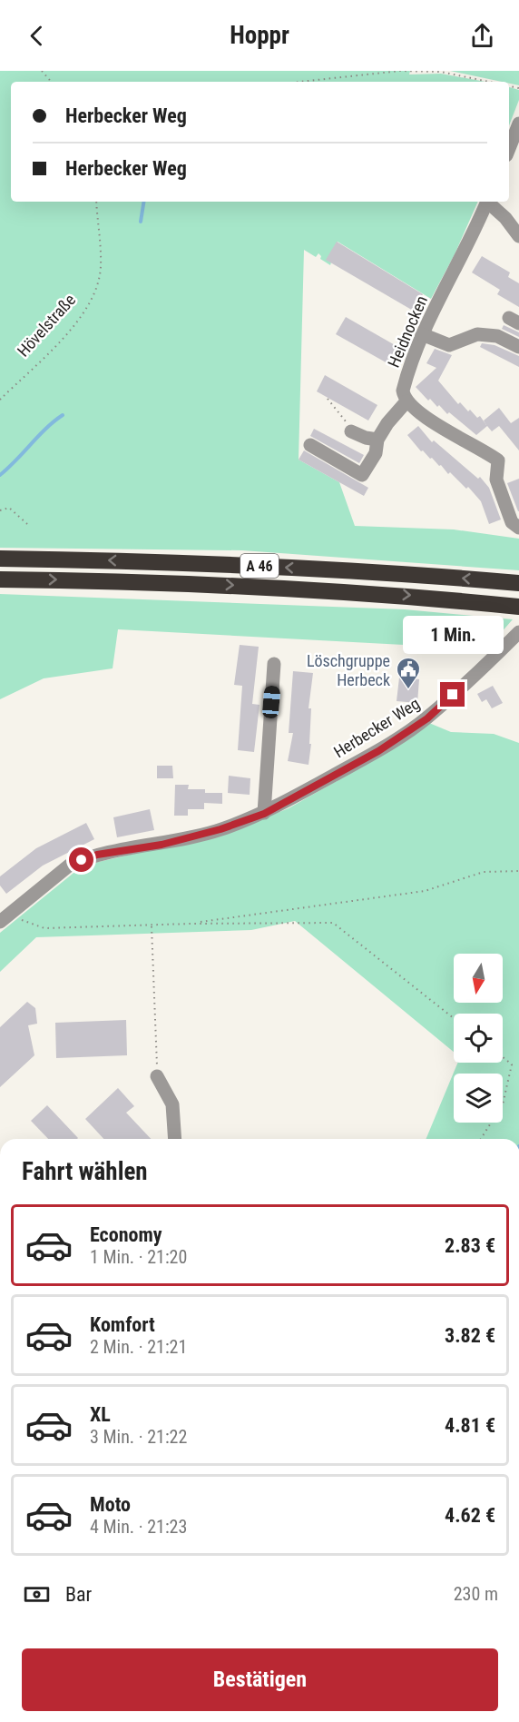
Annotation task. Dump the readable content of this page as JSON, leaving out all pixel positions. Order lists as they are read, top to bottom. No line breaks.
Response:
{"streets":{"highway":["A 46"],"street":["Heidnocken","Herbecker Weg"],"path":["Hövelstraße"]},"places":{"public building":["Löschgruppe Herbeck"]},"north":"bottom","page":{"header":"Hoppr","banner":["Herbecker Weg","Herbecker Weg"],"bubble":"1 Min.","heading":"Fahrt wählen","list":[{"name":"Economy","note":"1 Min. · 21:20","value":"2.83 €"},{"name":"Komfort","note":"2 Min. · 21:21","value":"3.82 €"},{"name":"XL","note":"3 Min. · 21:22","value":"4.81 €"},{"name":"Moto","note":"4 Min. · 21:23","value":"4.62 €"}],"pay":["Bar","230 m"],"buttons":"Bestätigen"}}
